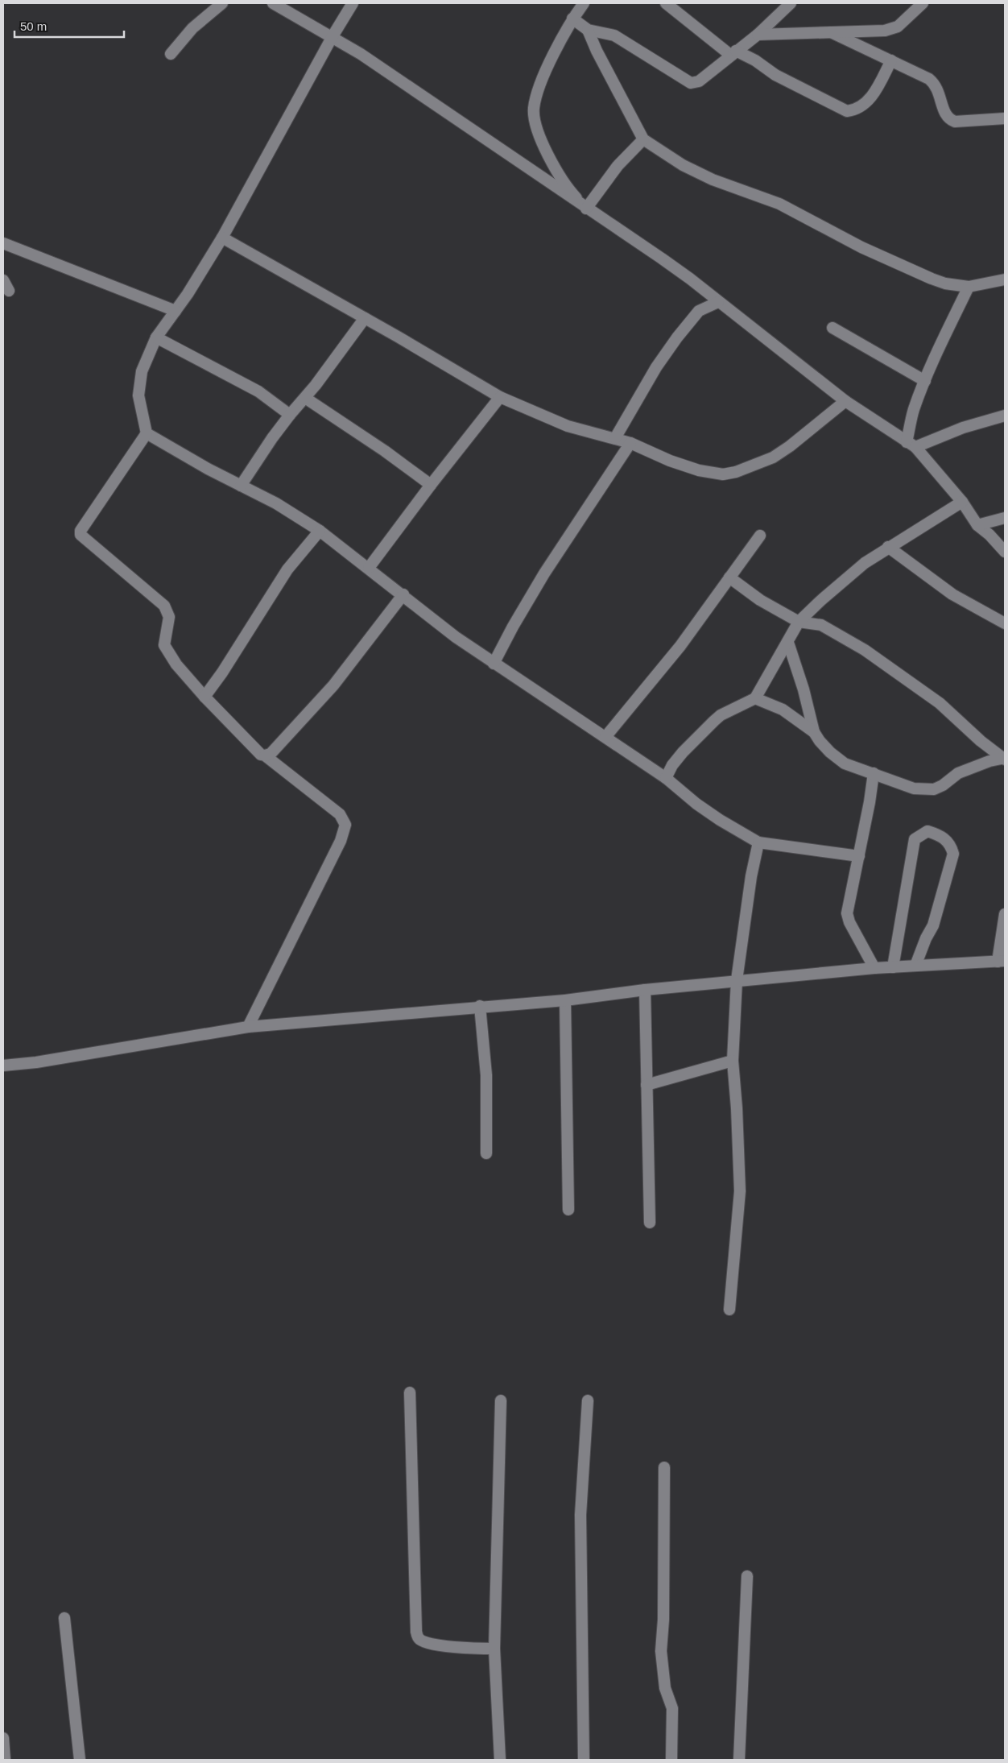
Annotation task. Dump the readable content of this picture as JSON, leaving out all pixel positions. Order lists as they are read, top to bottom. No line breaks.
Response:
{"scale_bar":"50 m"}
